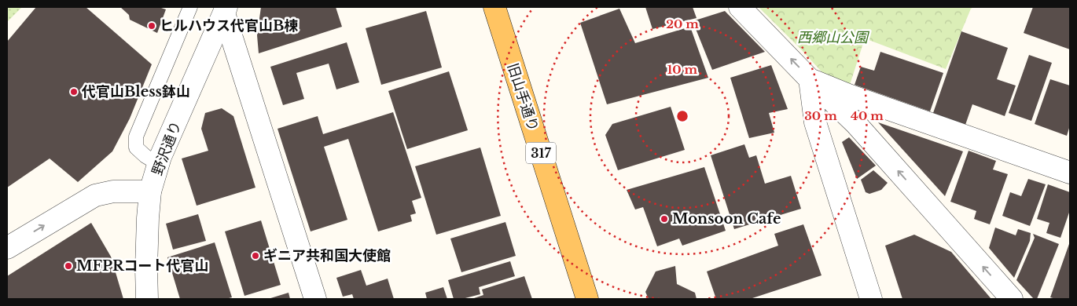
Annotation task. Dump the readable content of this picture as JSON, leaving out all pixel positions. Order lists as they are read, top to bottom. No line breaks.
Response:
{"streets":{"main road":["旧山手通り","317"],"street":["野沢通り"]},"parks":["西郷山公園"],"places":["ヒルハウス代官山B棟","代官山Bless鉢山","Monsoon Cafe","ギニア共和国大使館","MFPRコート代官山"],"rings":["20 m","10 m","30 m","40 m"]}
